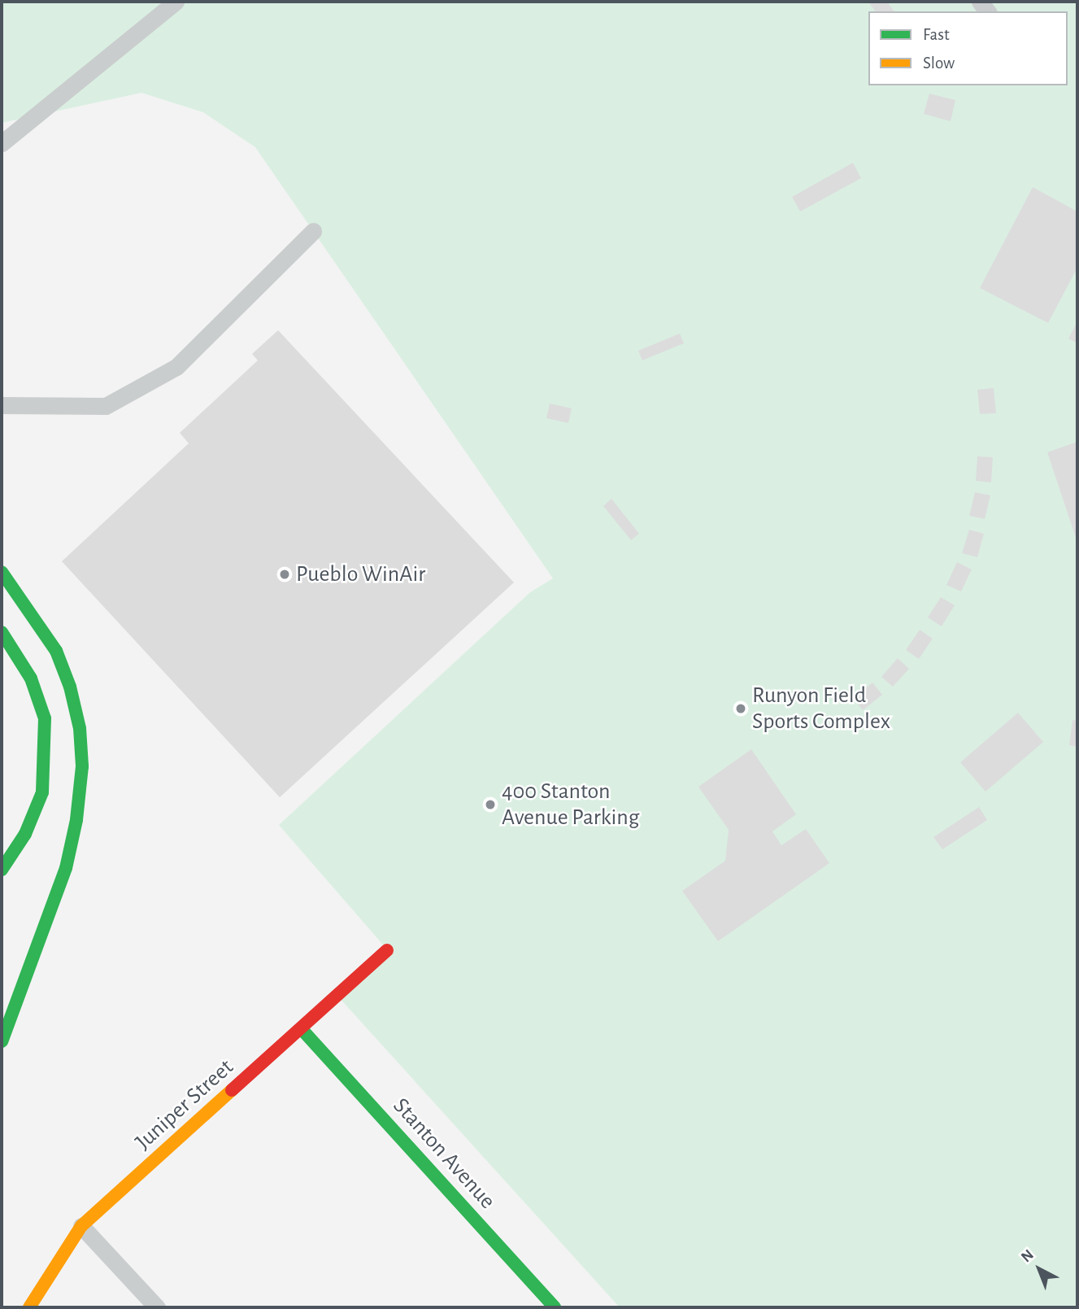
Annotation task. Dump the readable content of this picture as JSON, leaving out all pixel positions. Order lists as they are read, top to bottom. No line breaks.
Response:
{"streets":{"main road":["Juniper Street","Stanton Avenue"]},"crossings":[["Juniper Street","Stanton Avenue"]],"places":["Pueblo WinAir","Runyon Field Sports Complex","400 Stanton Avenue Parking"],"legend":["Fast","Slow"],"north":"top left"}
